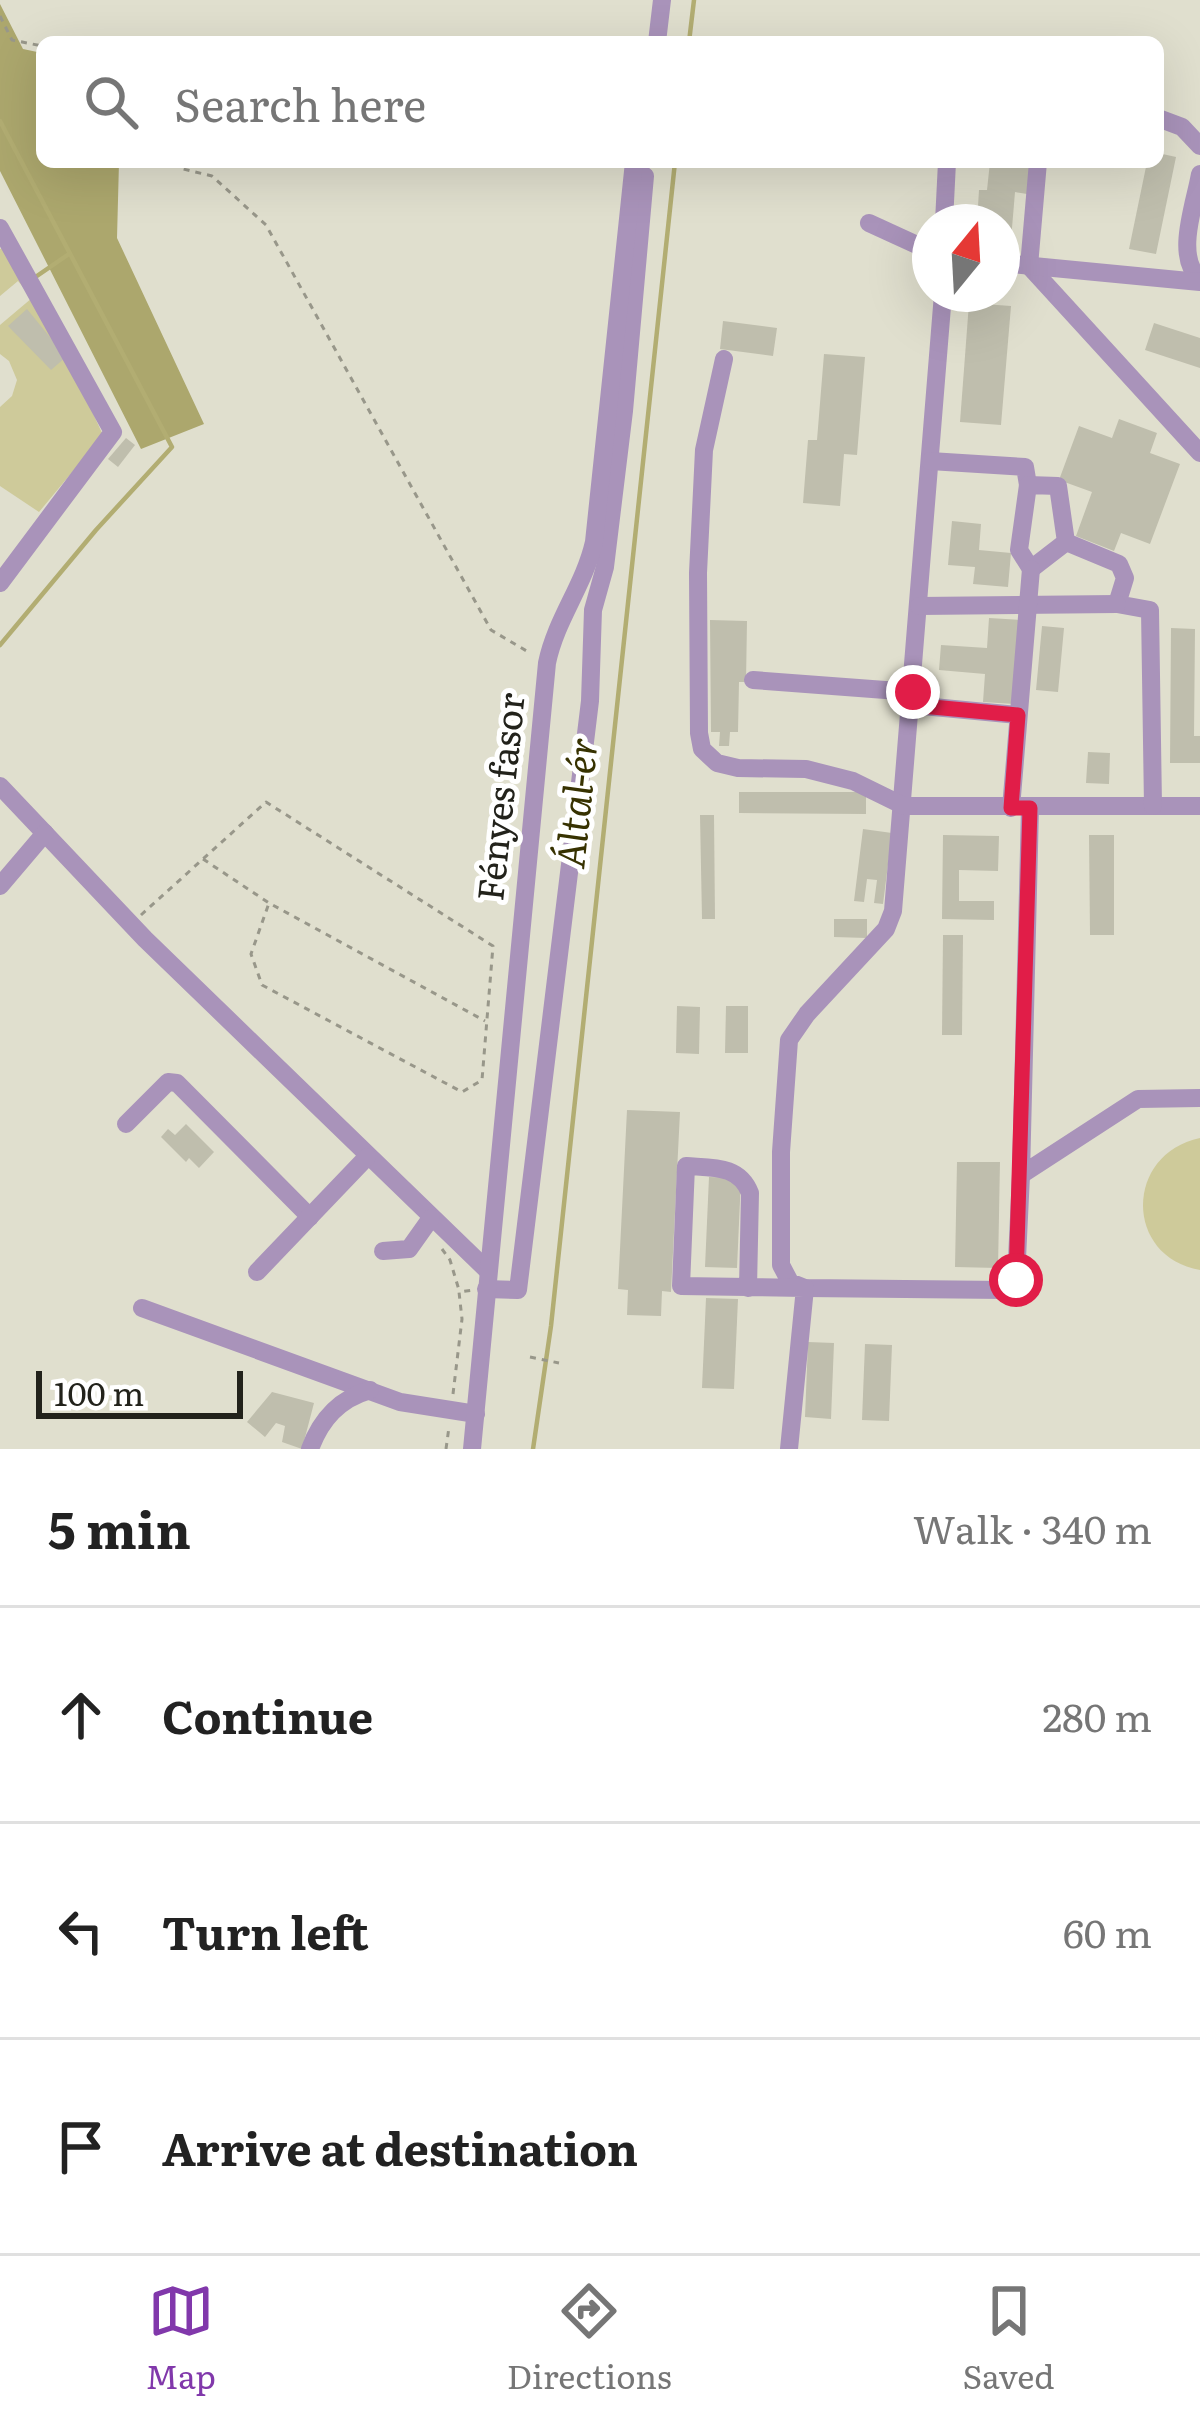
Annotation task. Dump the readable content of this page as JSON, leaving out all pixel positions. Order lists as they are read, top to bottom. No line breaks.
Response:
{"streets":{"street":["Fényes fasor"]},"water":["Által-ér"],"scale_bar":"100 m","north":"top","page":{"search":"Search here","scale":"100 m","heading":["5 min","Walk · 340 m"],"list":[["Continue","280 m"],["Turn left","60 m"],"Arrive at destination"],"nav":["Map","Directions","Saved"]}}
